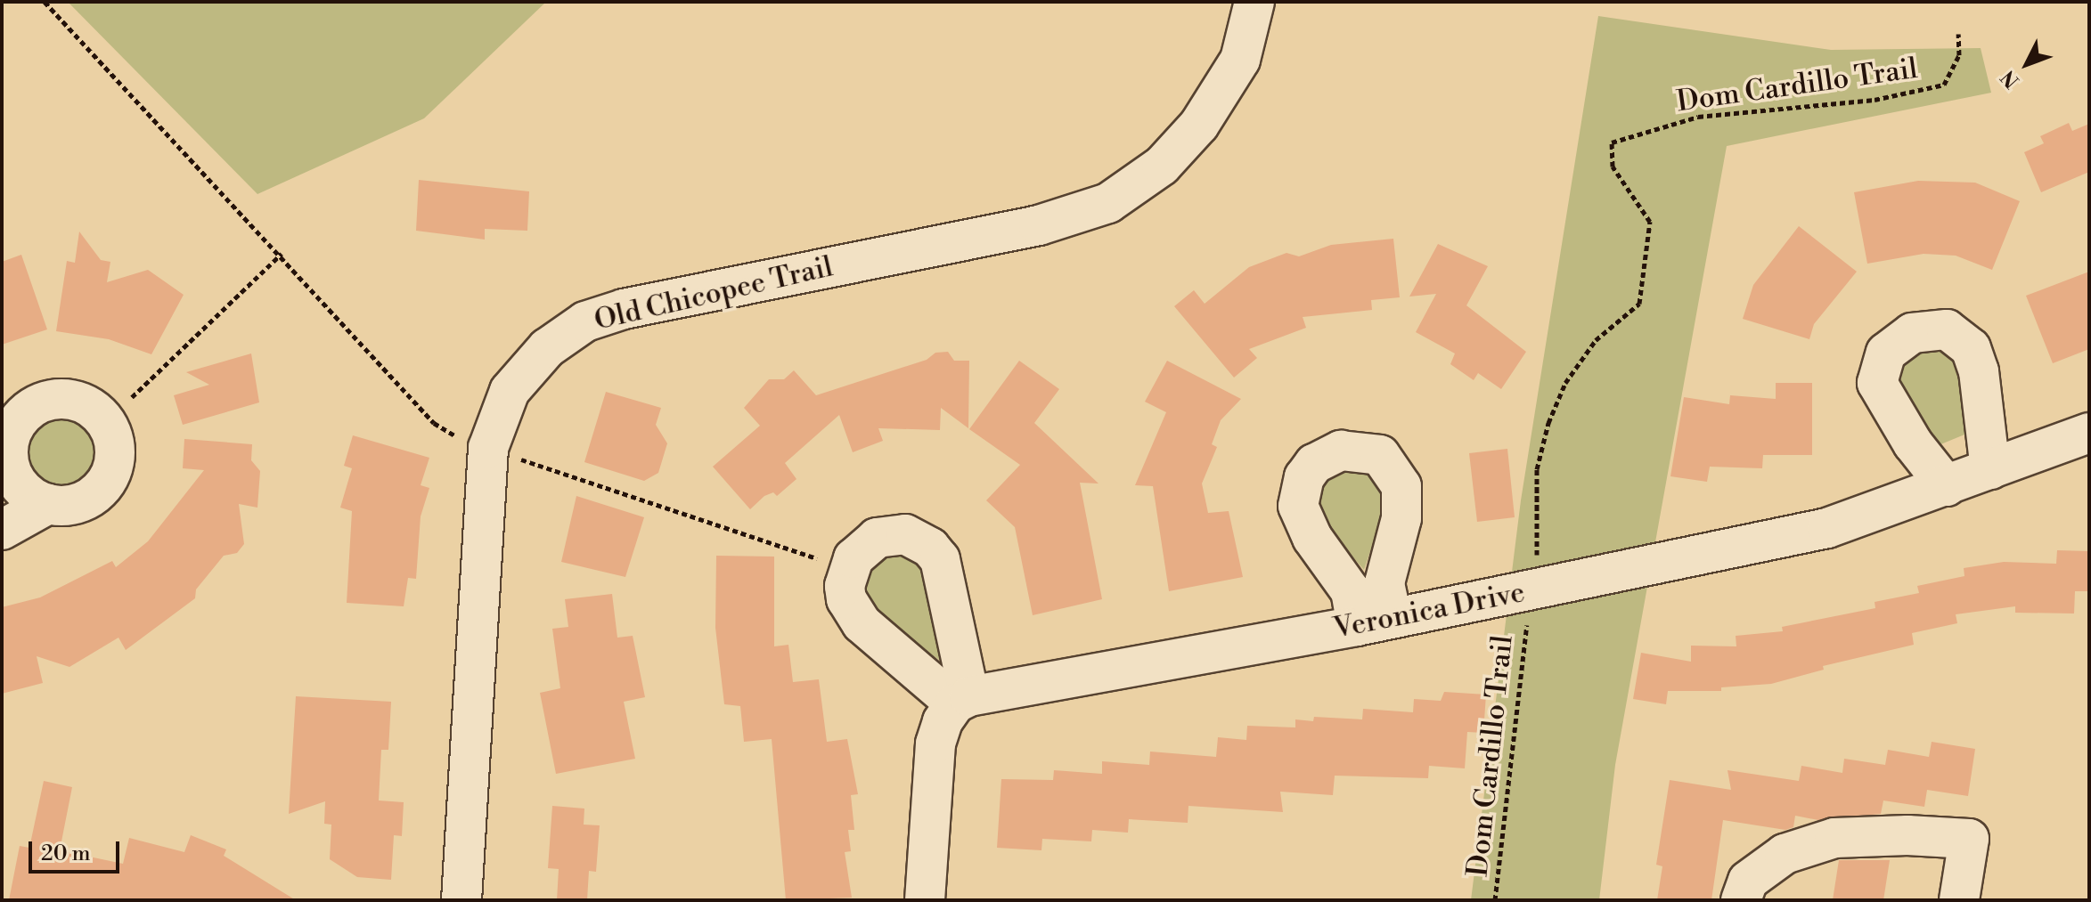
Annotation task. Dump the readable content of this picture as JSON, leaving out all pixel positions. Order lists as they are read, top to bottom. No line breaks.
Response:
{"streets":{"street":["Old Chicopee Trail","Veronica Drive"],"path":["Dom Cardillo Trail"]},"scale_bar":"20 m","north":"bottom left"}
